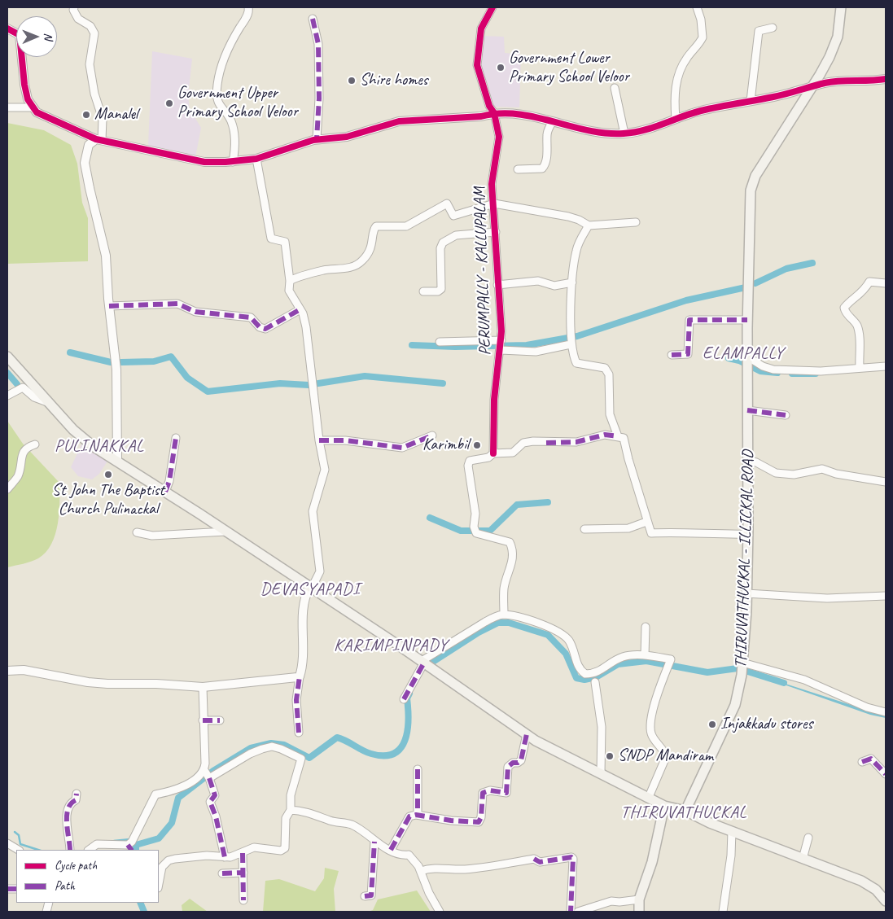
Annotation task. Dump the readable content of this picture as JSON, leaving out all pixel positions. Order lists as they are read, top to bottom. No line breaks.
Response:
{"streets":{"main road":["THIRUVATHUCKAL - ILLICKAL ROAD"],"street":["PERUMPALLY - KALLUPALAM"]},"districts":["ELAMPALLY","PULINAKKAL","DEVASYAPADI","KARIMPINPADY","THIRUVATHUCKAL"],"places":["Government Lower Primary School Veloor","Shire homes","Government Upper Primary School Veloor","Manalel","Karimbil","St John The Baptist Church Pulinackal","Injakkadu stores","SNDP Mandiram"],"legend":["Cycle path","Path"],"north":"right"}
